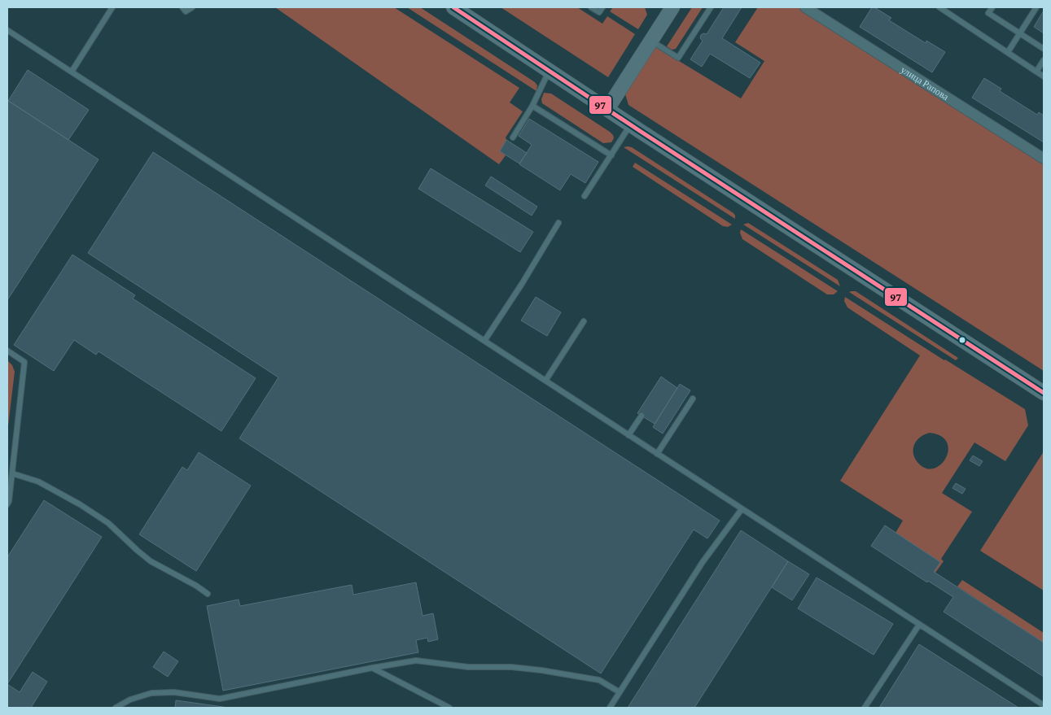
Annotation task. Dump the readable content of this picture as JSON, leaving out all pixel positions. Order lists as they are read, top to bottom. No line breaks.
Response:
{"streets":{"street":["улица Рапова"]},"lines":["transit line 97"]}
